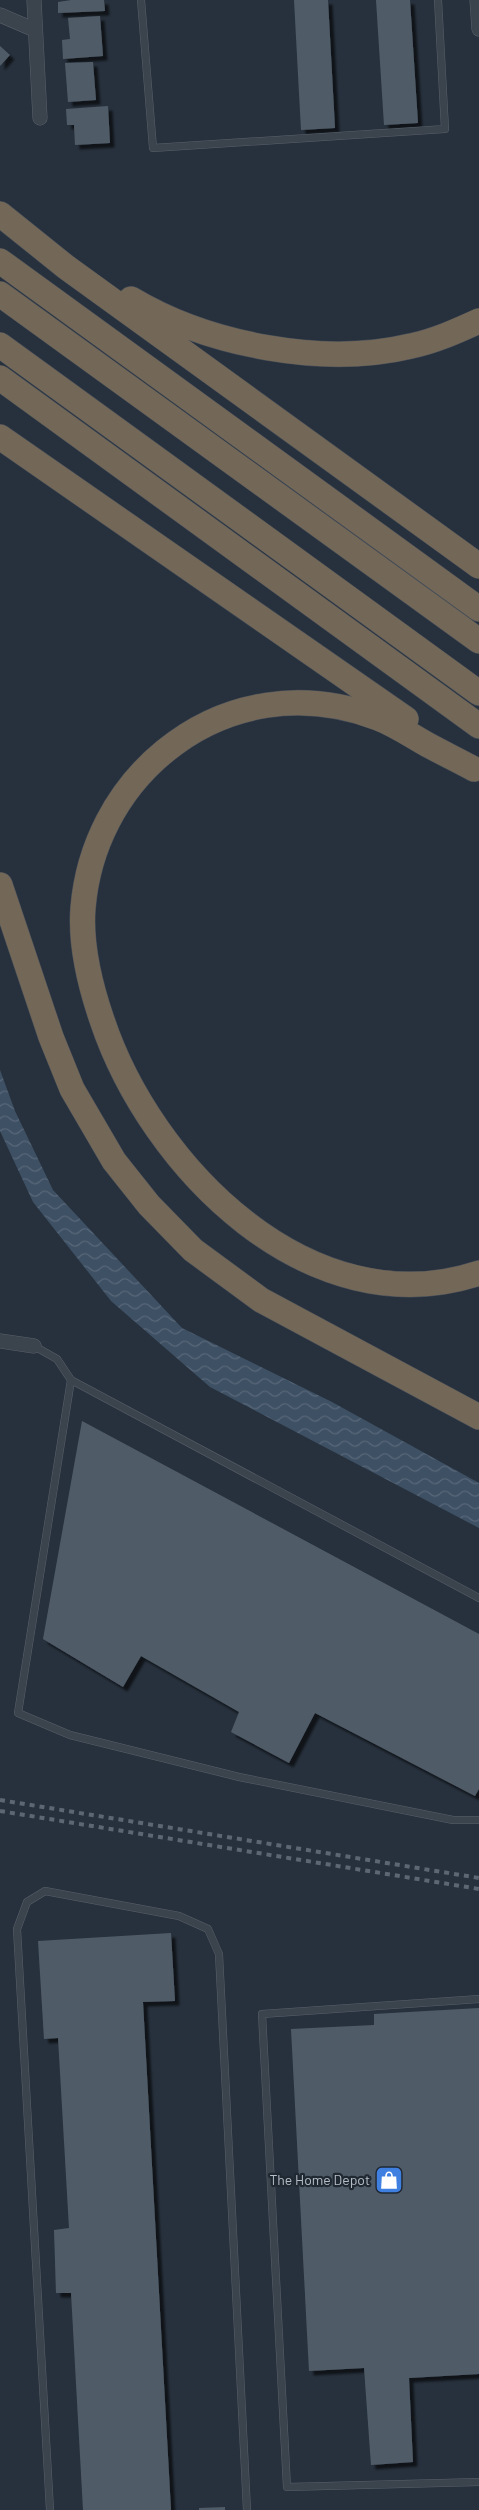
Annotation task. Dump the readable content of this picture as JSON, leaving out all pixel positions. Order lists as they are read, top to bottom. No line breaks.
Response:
{"places":{"shop":["The Home Depot"]}}
